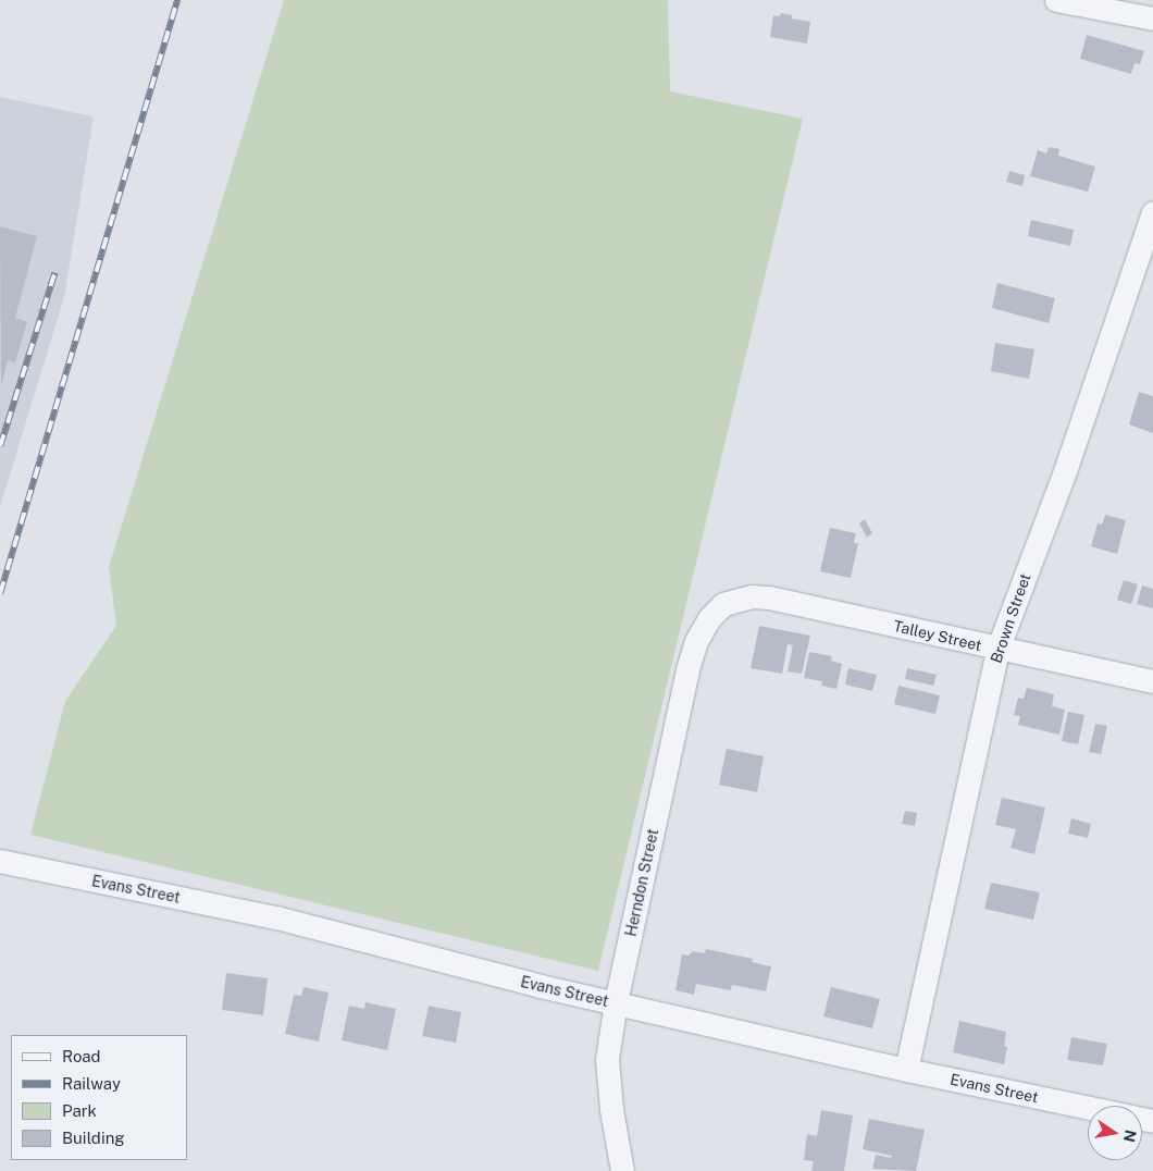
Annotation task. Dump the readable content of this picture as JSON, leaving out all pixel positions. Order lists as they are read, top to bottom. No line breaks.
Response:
{"streets":{"street":["Brown Street","Talley Street","Herndon Street","Evans Street"]},"crossings":[["Brown Street","Talley Street"],["Brown Street","Evans Street"],["Talley Street","Herndon Street"],["Herndon Street","Evans Street"]],"legend":["Road","Railway","Park","Building"],"north":"right"}
